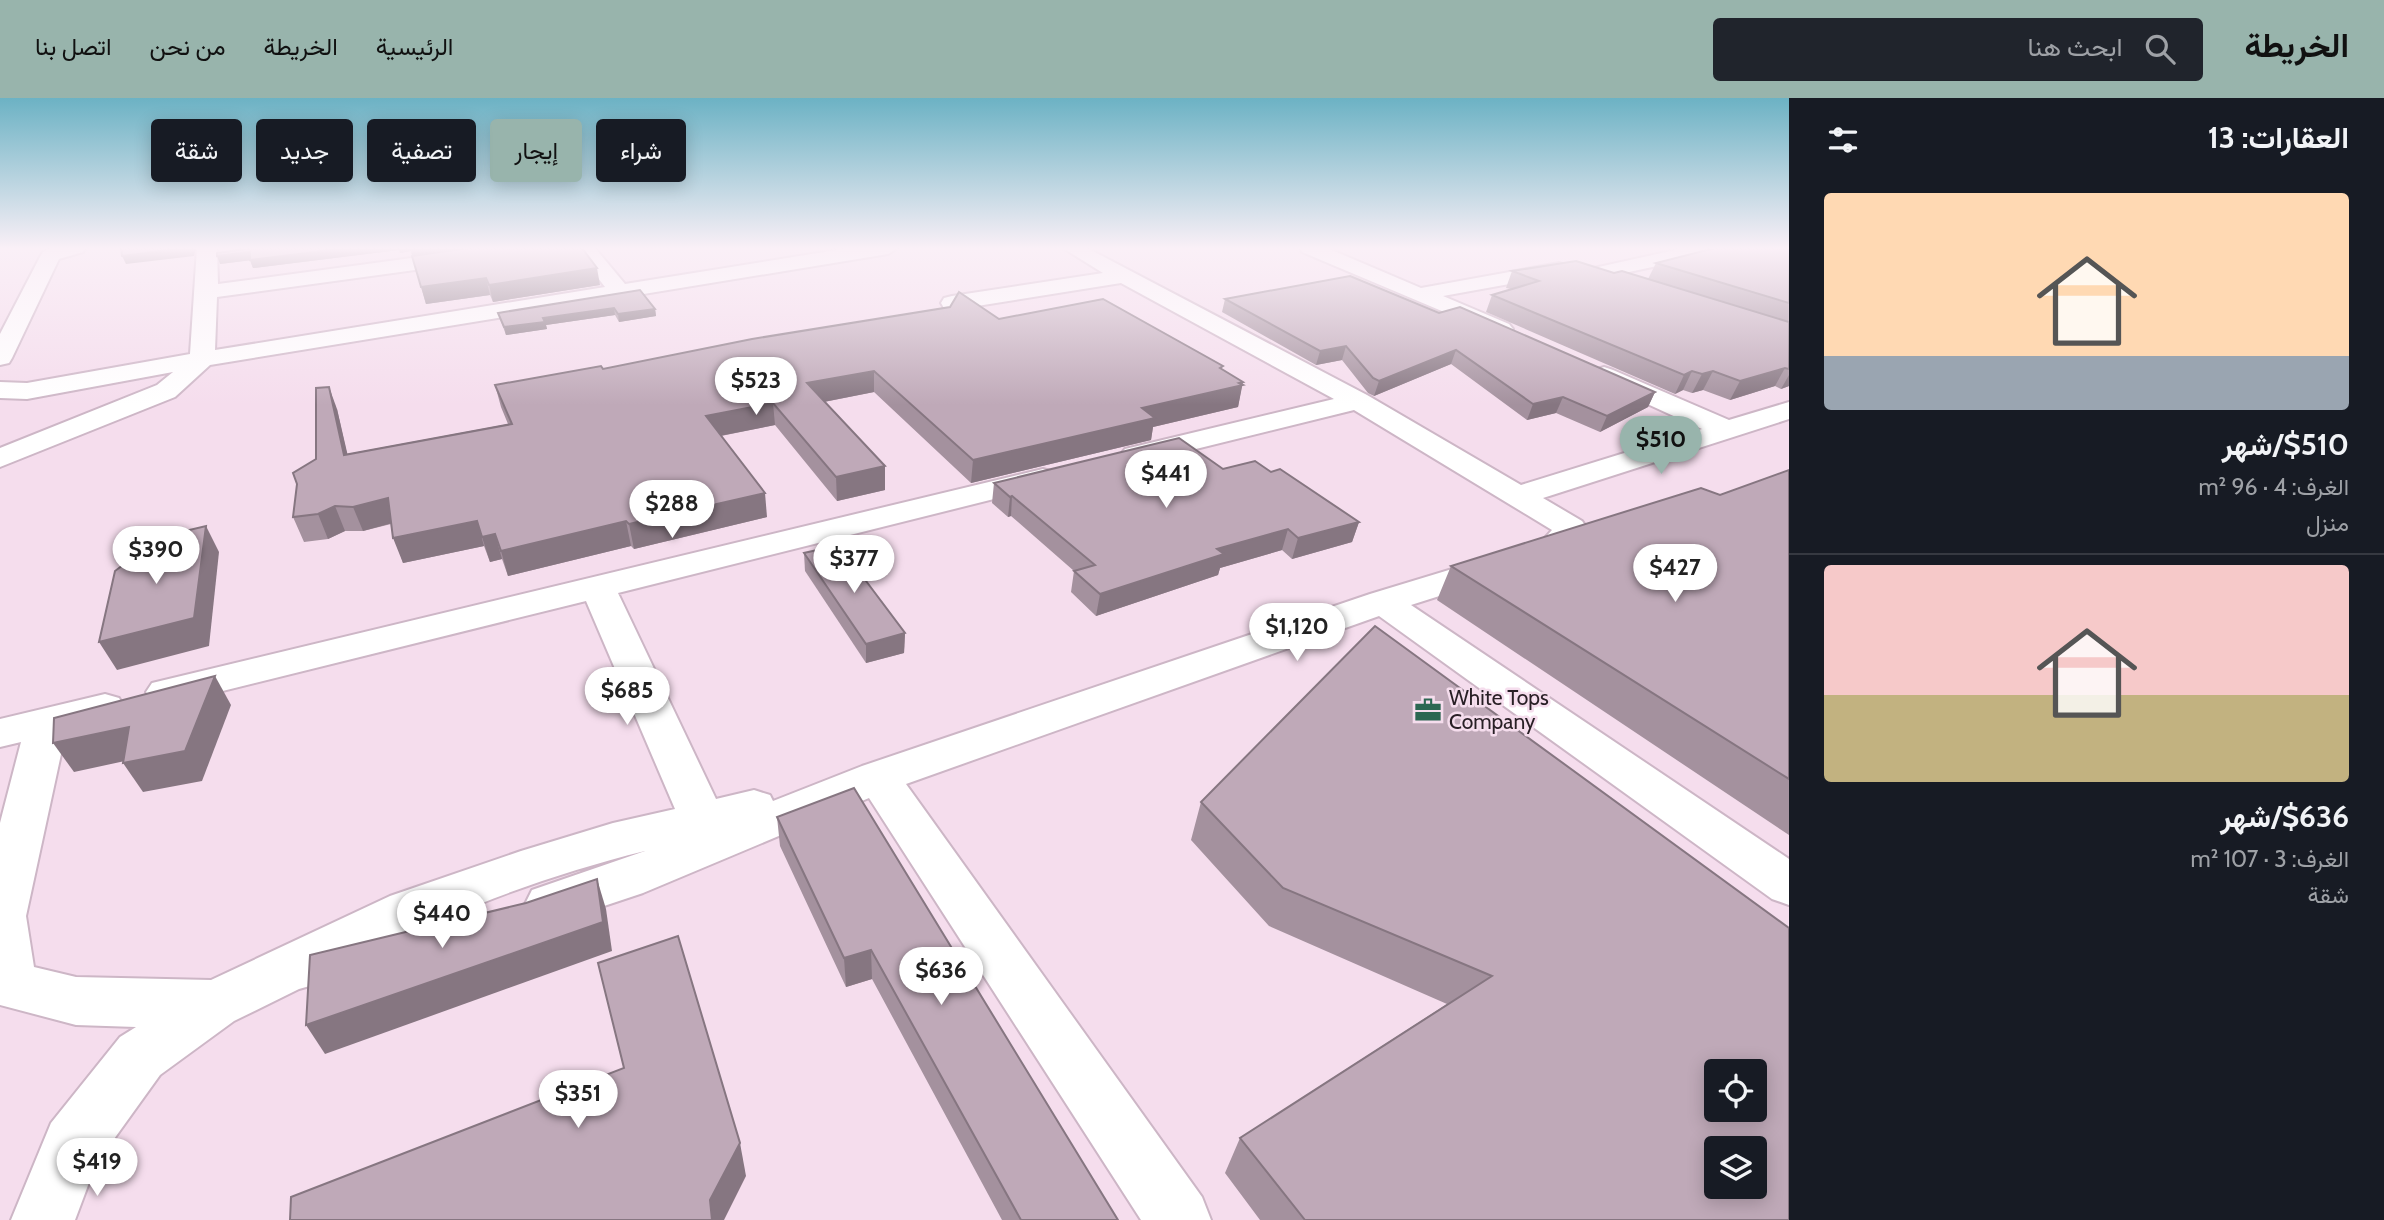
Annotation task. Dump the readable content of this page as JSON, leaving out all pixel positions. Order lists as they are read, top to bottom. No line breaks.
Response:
{"places":{"office":["White Tops Company"]},"page":{"header":"الخريطة","search":"ابحث هنا","nav":["الرئيسية","الخريطة","من نحن","اتصل بنا"],"heading":"العقارات: 13","chip":["شراء","إيجار","تصفية","جديد","شقة"],"list":[{"name":"$510/شهر","note":"الغرف: 4 · 96 m² · منزل"},{"name":"$636/شهر","note":"الغرف: 3 · 107 m² · شقة"}],"price":["$523","$510","$441","$288","$390","$377","$427","$1,120","$685","$440","$636","$351","$419"]}}
